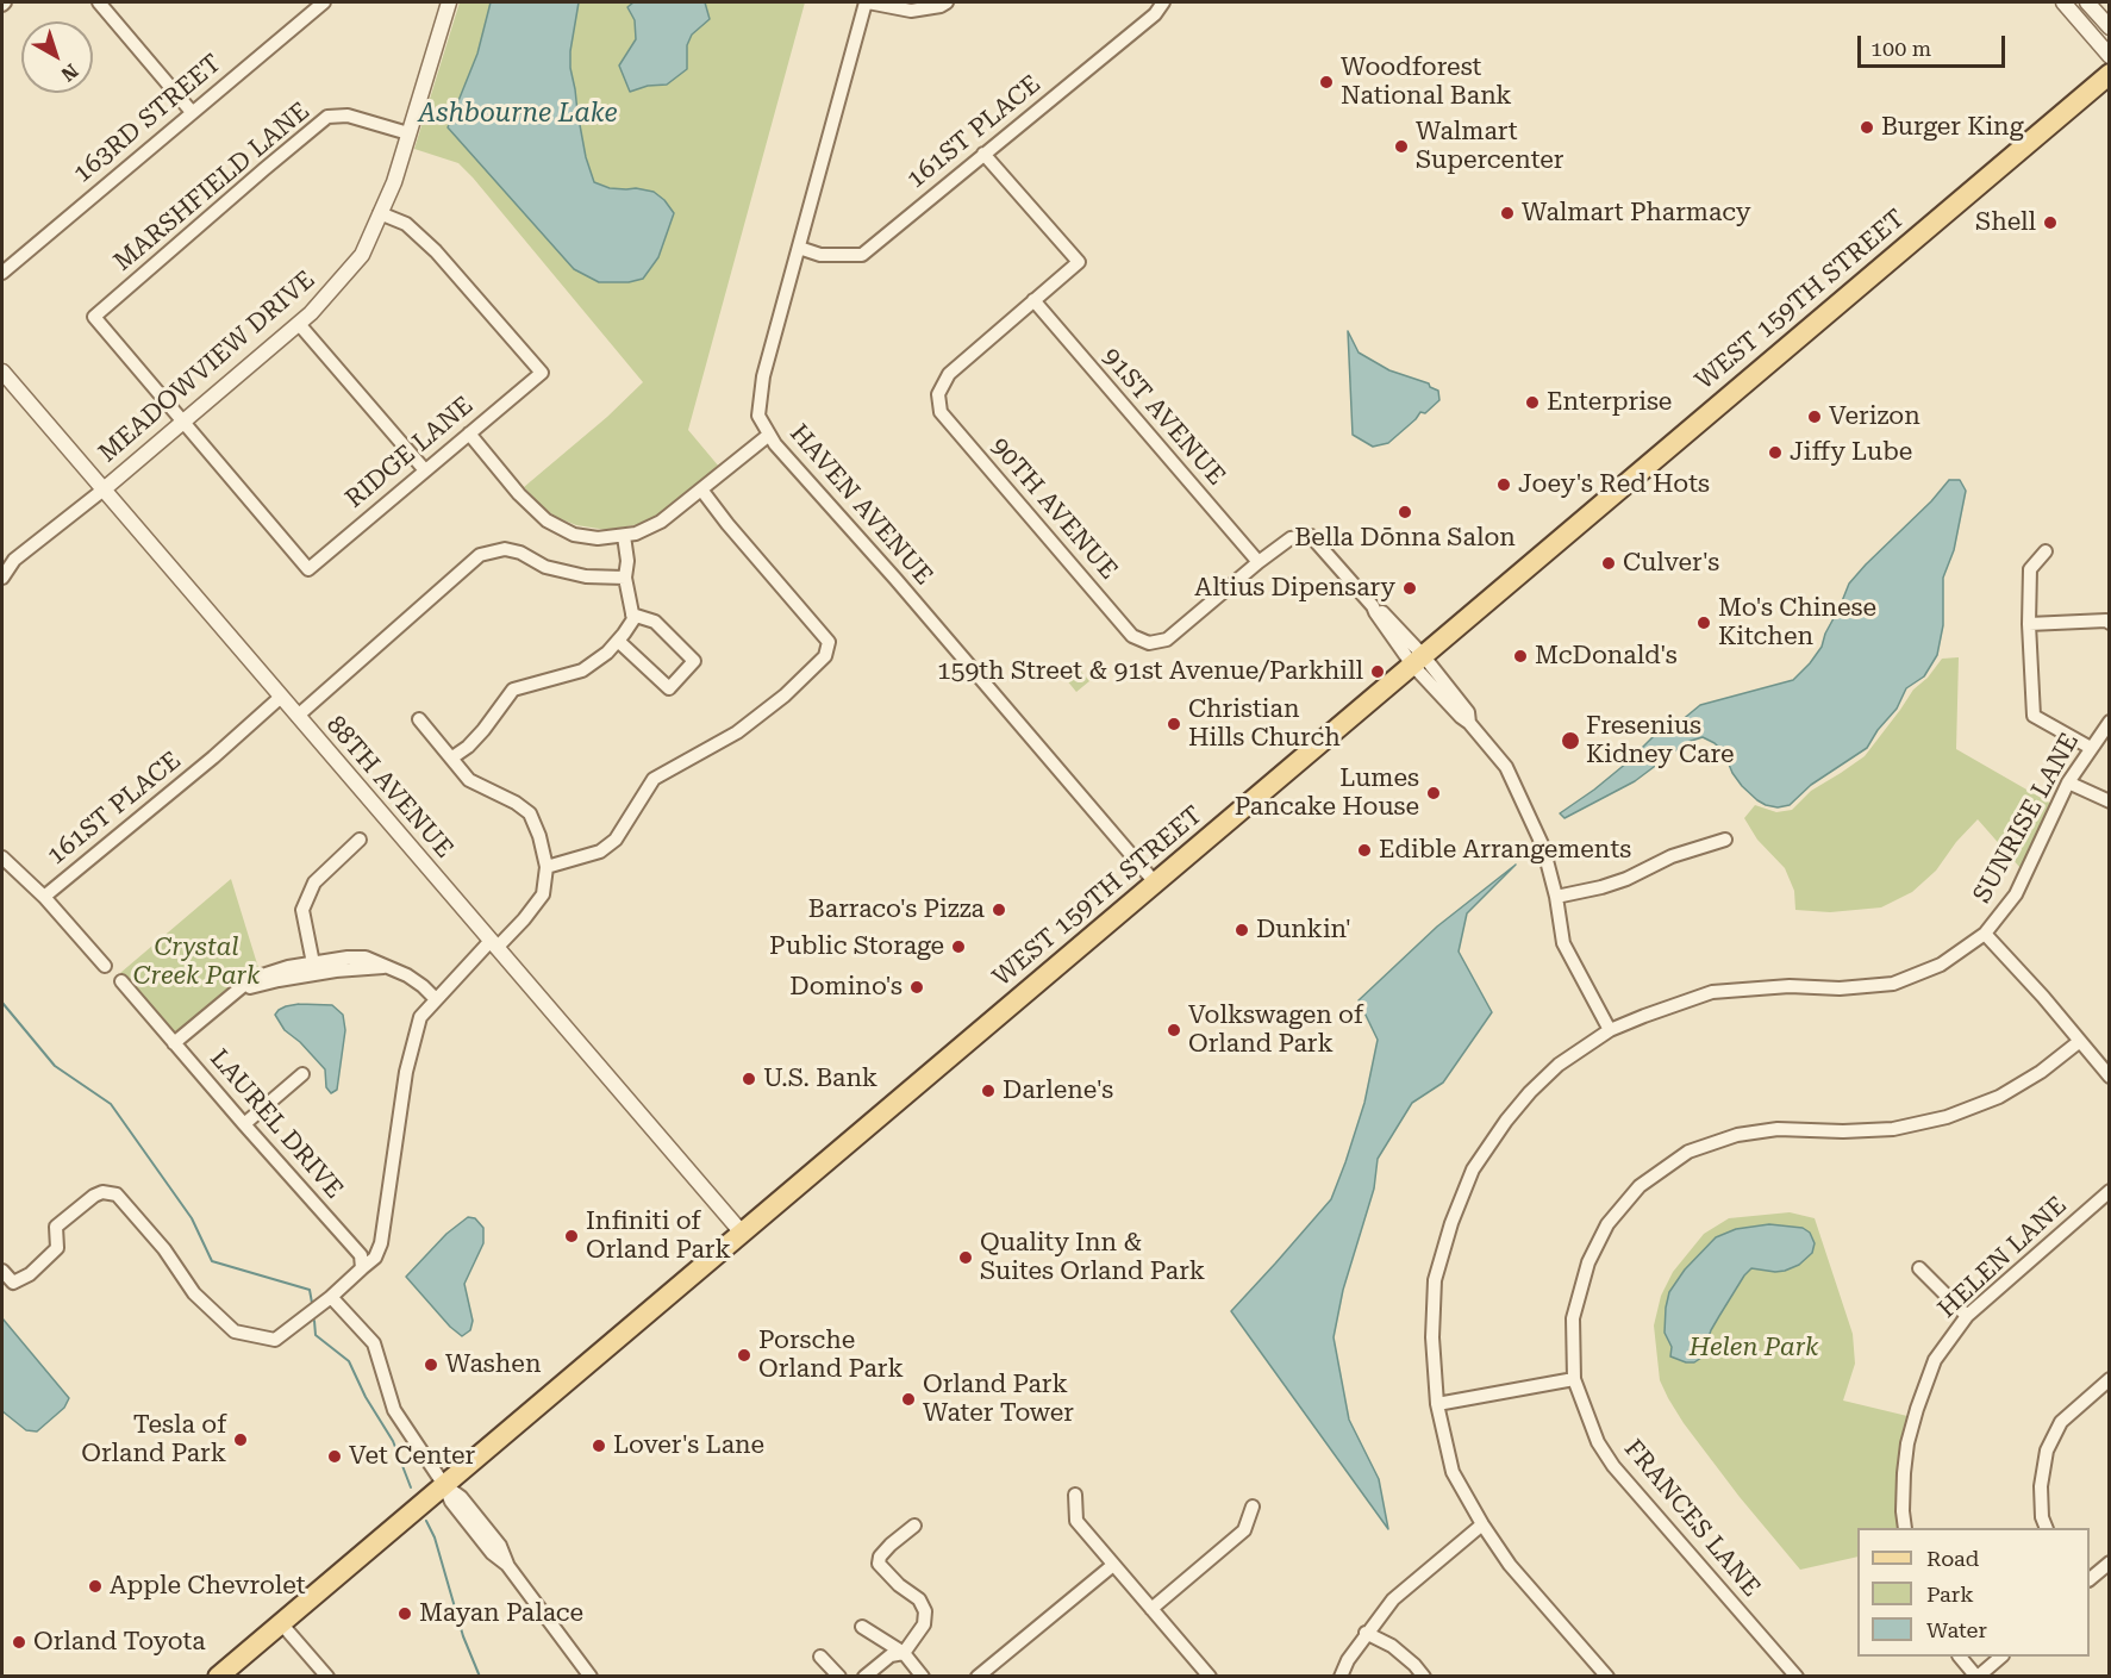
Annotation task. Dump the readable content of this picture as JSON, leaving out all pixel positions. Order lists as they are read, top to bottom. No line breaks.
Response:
{"streets":{"main road":["WEST 159TH STREET"],"street":["163RD STREET","161ST PLACE","MARSHFIELD LANE","MEADOWVIEW DRIVE","91ST AVENUE","RIDGE LANE","HAVEN AVENUE","90TH AVENUE","88TH AVENUE","SUNRISE LANE","LAUREL DRIVE","HELEN LANE","FRANCES LANE"]},"crossings":[["161ST PLACE","HAVEN AVENUE"],["161ST PLACE","88TH AVENUE"],["MARSHFIELD LANE","MEADOWVIEW DRIVE"],["MARSHFIELD LANE","RIDGE LANE"],["WEST 159TH STREET","HAVEN AVENUE"],["WEST 159TH STREET","88TH AVENUE"],["MEADOWVIEW DRIVE","RIDGE LANE"],["MEADOWVIEW DRIVE","88TH AVENUE"],["91ST AVENUE","90TH AVENUE"]],"water":["Ashbourne Lake"],"parks":["Crystal Creek Park","Helen Park"],"places":["Woodforest National Bank","Burger King","Walmart Supercenter","Walmart Pharmacy","Shell","Enterprise","Verizon","Jiffy Lube","Joey's Red Hots","Bella Dōnna Salon","Culver's","Altius Dipensary","Mo's Chinese Kitchen","McDonald's","159th Street & 91st Avenue/Parkhill","Christian Hills Church","Fresenius Kidney Care","Lumes Pancake House","Edible Arrangements","Barraco's Pizza","Dunkin'","Public Storage","Domino's","Volkswagen of Orland Park","U.S. Bank","Darlene's","Infiniti of Orland Park","Quality Inn & Suites Orland Park","Porsche Orland Park","Washen","Orland Park Water Tower","Tesla of Orland Park","Lover's Lane","Vet Center","Apple Chevrolet","Mayan Palace","Orland Toyota"],"legend":["Road","Park","Water"],"scale_bar":"100 m","north":"bottom right"}
